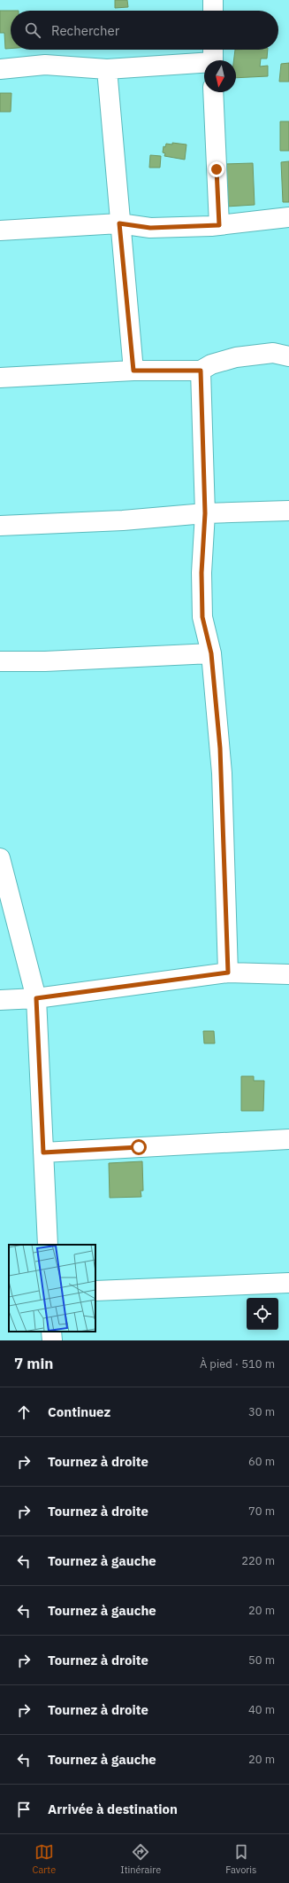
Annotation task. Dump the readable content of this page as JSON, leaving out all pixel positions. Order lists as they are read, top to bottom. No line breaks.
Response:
{"north":"bottom","page":{"search":"Rechercher","heading":["7 min","À pied · 510 m"],"list":[["Continuez","30 m"],["Tournez à droite","60 m"],["Tournez à droite","70 m"],["Tournez à gauche","220 m"],["Tournez à gauche","20 m"],["Tournez à droite","50 m"],["Tournez à droite","40 m"],["Tournez à gauche","20 m"],"Arrivée à destination"],"nav":["Carte","Itinéraire","Favoris"]}}
